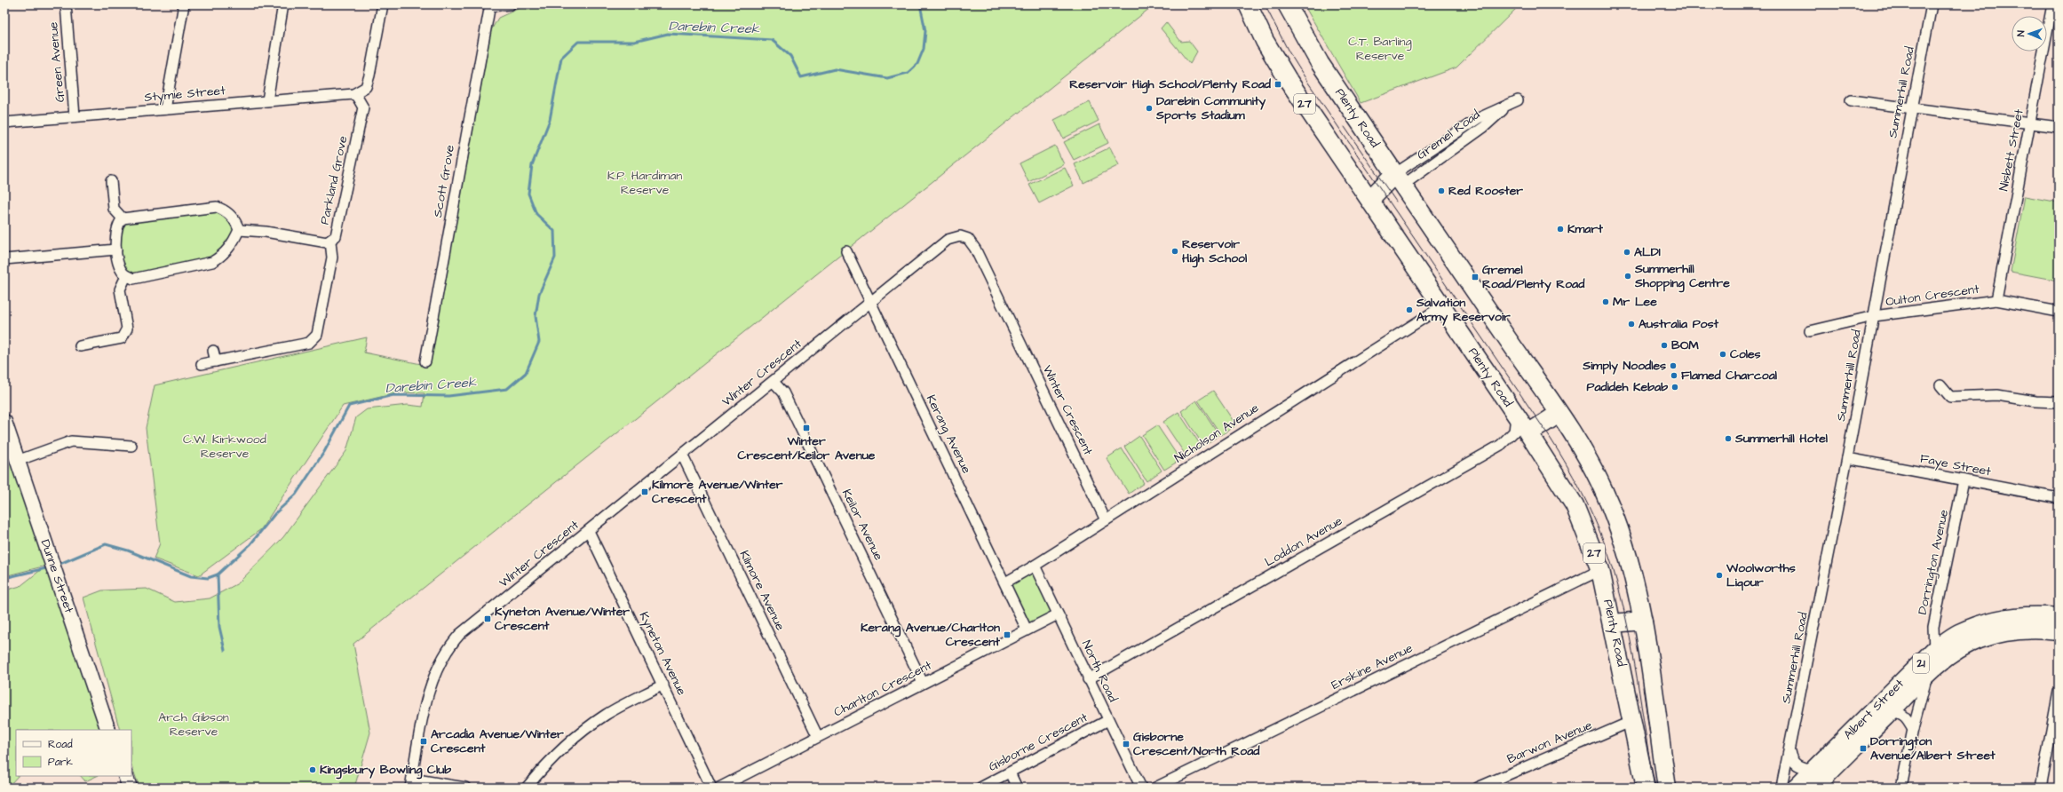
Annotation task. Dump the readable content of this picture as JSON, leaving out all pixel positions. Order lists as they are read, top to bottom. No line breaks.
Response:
{"streets":{"highway":["27","Plenty Road","21","Albert Street"],"main road":["Dunne Street"],"street":["Green Avenue","Summerhill Road","Stymie Street","Gremel Road","Nisbett Street","Parkland Grove","Scott Grove","Oulton Crescent","Winter Crescent","Nicholson Avenue","Kerang Avenue","Faye Street","Keilor Avenue","Loddon Avenue","Dorrington Avenue","Kilmore Avenue","Kyneton Avenue","Erskine Avenue","North Road","Charlton Crescent","Gisborne Crescent","Barwon Avenue"]},"crossings":[["Green Avenue","Stymie Street"],["Summerhill Road","Oulton Crescent"],["Summerhill Road","Faye Street"],["Summerhill Road","Albert Street"],["Stymie Street","Parkland Grove"],["Plenty Road","Gremel Road"],["Plenty Road","Nicholson Avenue"],["Plenty Road","Loddon Avenue"],["Plenty Road","Erskine Avenue"],["Plenty Road","Barwon Avenue"],["Nisbett Street","Oulton Crescent"],["Winter Crescent","Nicholson Avenue"],["Winter Crescent","Kerang Avenue"],["Winter Crescent","Keilor Avenue"],["Winter Crescent","Kilmore Avenue"],["Winter Crescent","Kyneton Avenue"],["Nicholson Avenue","Kerang Avenue"],["Nicholson Avenue","North Road"],["Kerang Avenue","Charlton Crescent"],["Faye Street","Dorrington Avenue"],["Keilor Avenue","Charlton Crescent"],["Loddon Avenue","North Road"],["Dorrington Avenue","Albert Street"],["Kilmore Avenue","Charlton Crescent"],["North Road","Charlton Crescent"],["North Road","Gisborne Crescent"]],"water":["Darebin Creek"],"parks":["C.T. Barling Reserve","K.P. Hardiman Reserve","C.W. Kirkwood Reserve","Arch Gibson Reserve"],"places":{"transit":["Reservoir High School/Plenty Road","Gremel Road/Plenty Road","Winter Crescent/Keilor Avenue","Kilmore Avenue/Winter Crescent","Kyneton Avenue/Winter Crescent","Kerang Avenue/Charlton Crescent","Arcadia Avenue/Winter Crescent","Gisborne Crescent/North Road","Dorrington Avenue/Albert Street"],"other":["Darebin Community Sports Stadium","Red Rooster","Kmart","Reservoir High School","ALDI","Summerhill Shopping Centre","Mr Lee","Salvation Army Reservoir","Australia Post","BOM","Coles","Simply Noodles","Flamed Charcoal","Padideh Kebab","Summerhill Hotel","Woolworths Liqour","Kingsbury Bowling Club"]},"legend":["Road","Park"],"north":"left"}
